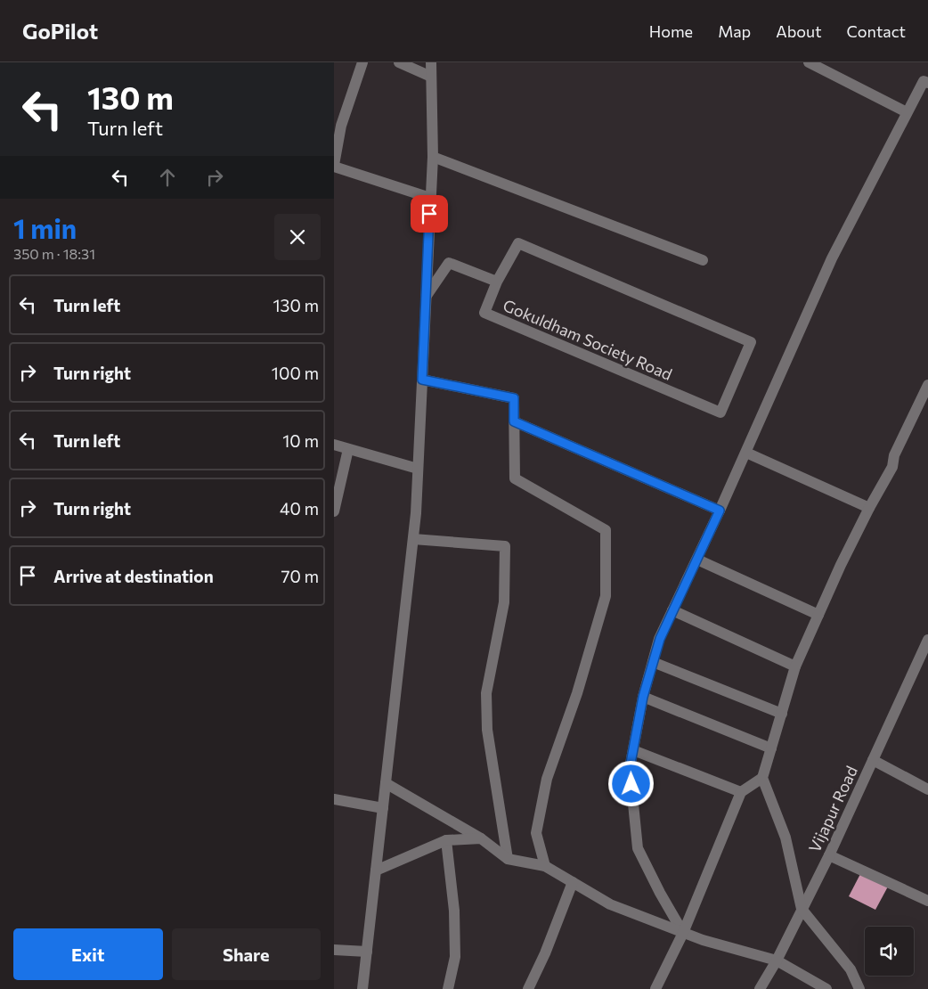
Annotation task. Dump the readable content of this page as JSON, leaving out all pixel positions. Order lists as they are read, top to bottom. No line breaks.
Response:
{"streets":{"street":["Gokuldham Society Road","Vijapur Road"]},"page":{"header":"GoPilot","nav":["Home","Map","About","Contact"],"turn":["130 m","Turn left"],"heading":["1 min","350 m · 18:31"],"list":[{"name":"Turn left","value":"130 m"},{"name":"Turn right","value":"100 m"},{"name":"Turn left","value":"10 m"},{"name":"Turn right","value":"40 m"},{"name":"Arrive at destination","value":"70 m"}],"buttons":["Exit","Share"]}}
